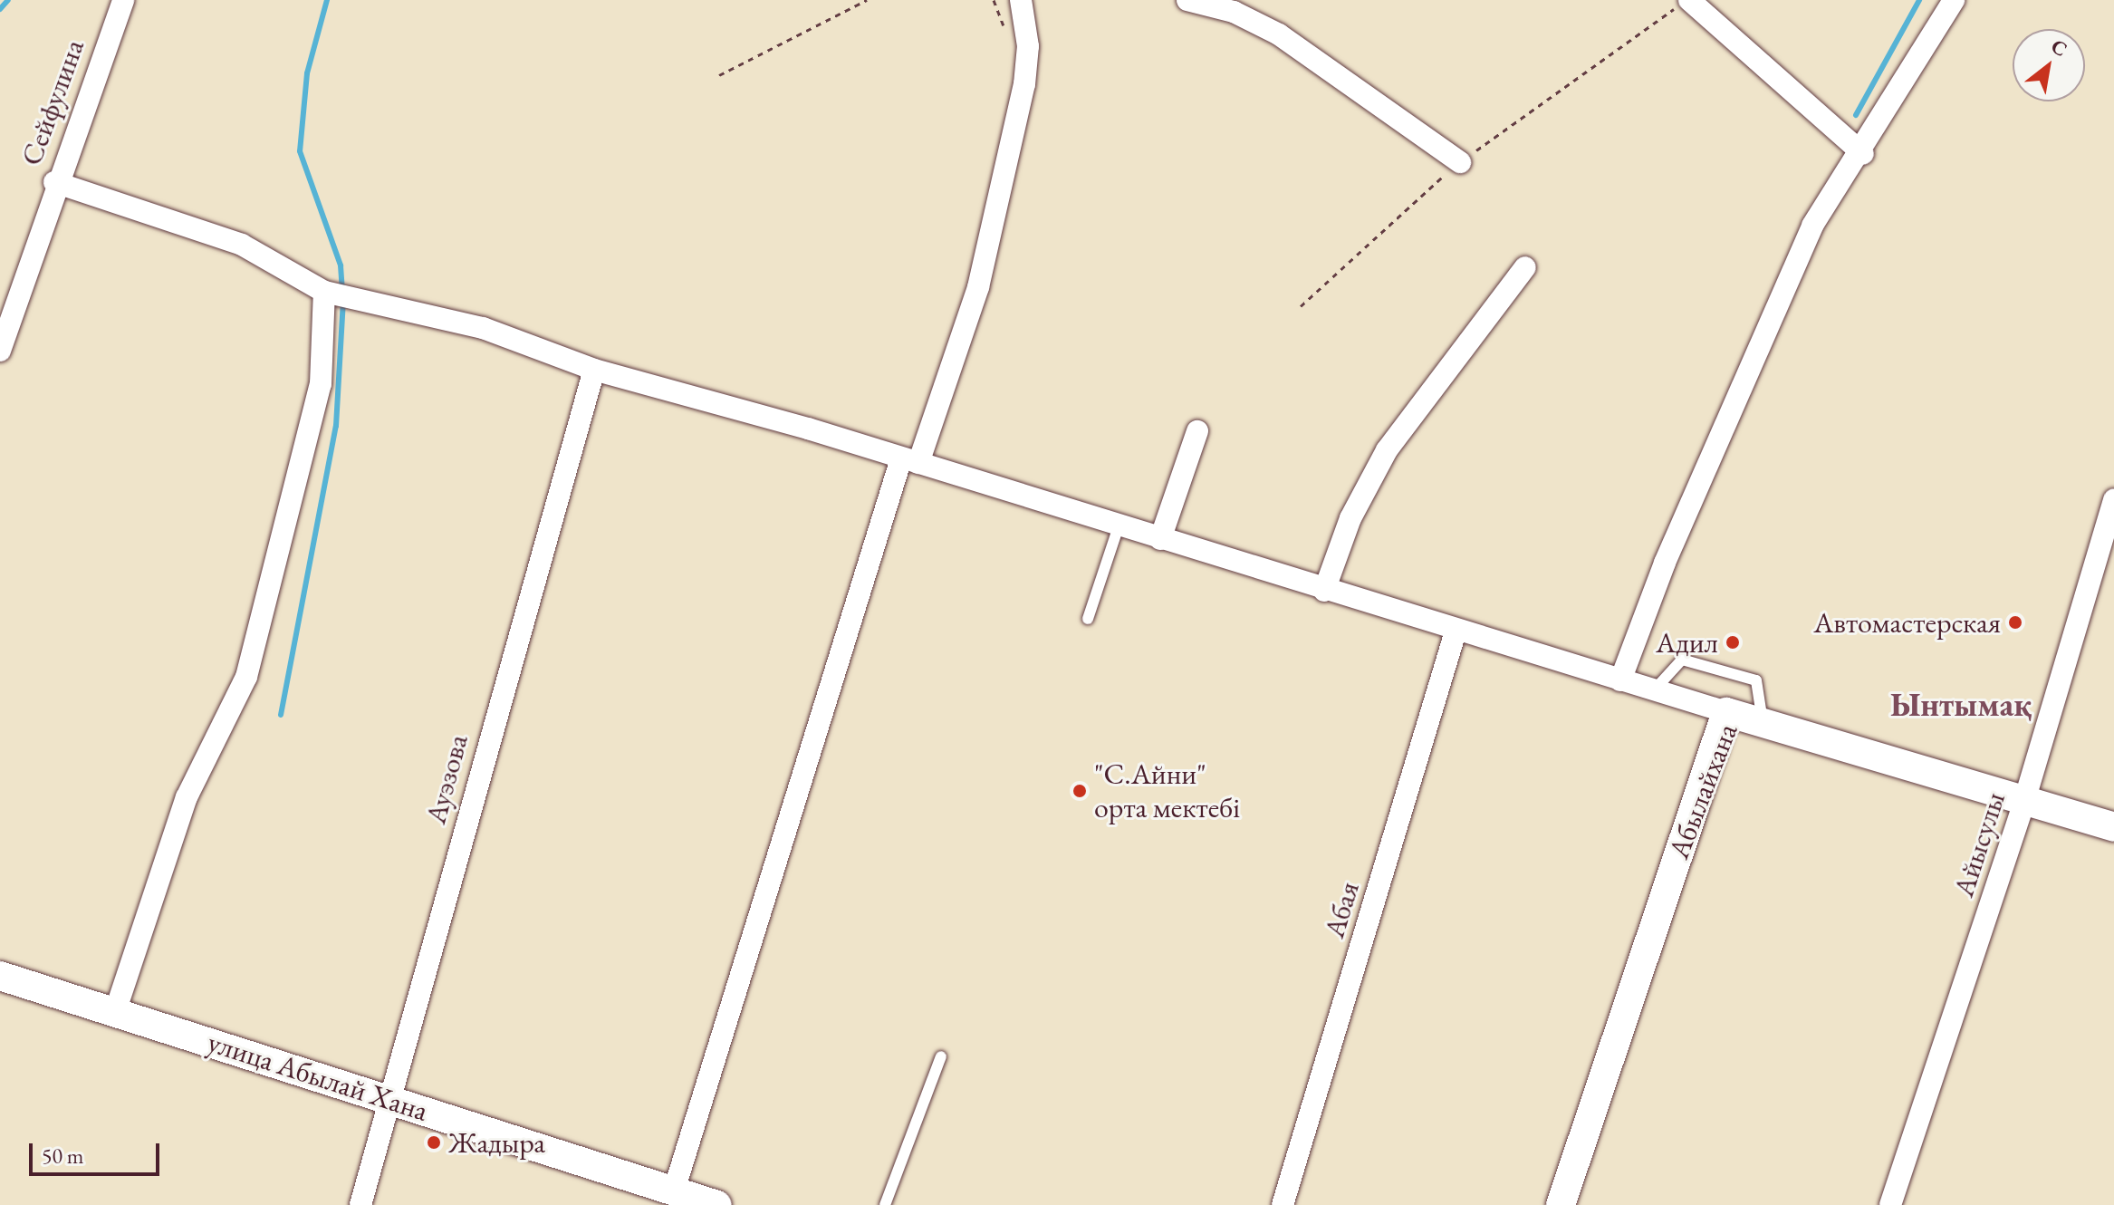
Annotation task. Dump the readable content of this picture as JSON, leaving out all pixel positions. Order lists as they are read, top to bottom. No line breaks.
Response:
{"streets":{"main road":["Абылайхана","улица Абылай Хана"],"street":["Сейфулина","Ауэзова","Айысулы","Абая"]},"crossings":[["Ауэзова","улица Абылай Хана"],["Абылайхана","Айысулы"]],"districts":["Ынтымақ"],"places":["Автомастерская","Адил","\"С.Айни\" орта мектебі","Жадыра"],"scale_bar":"50 m","north":"top right"}
